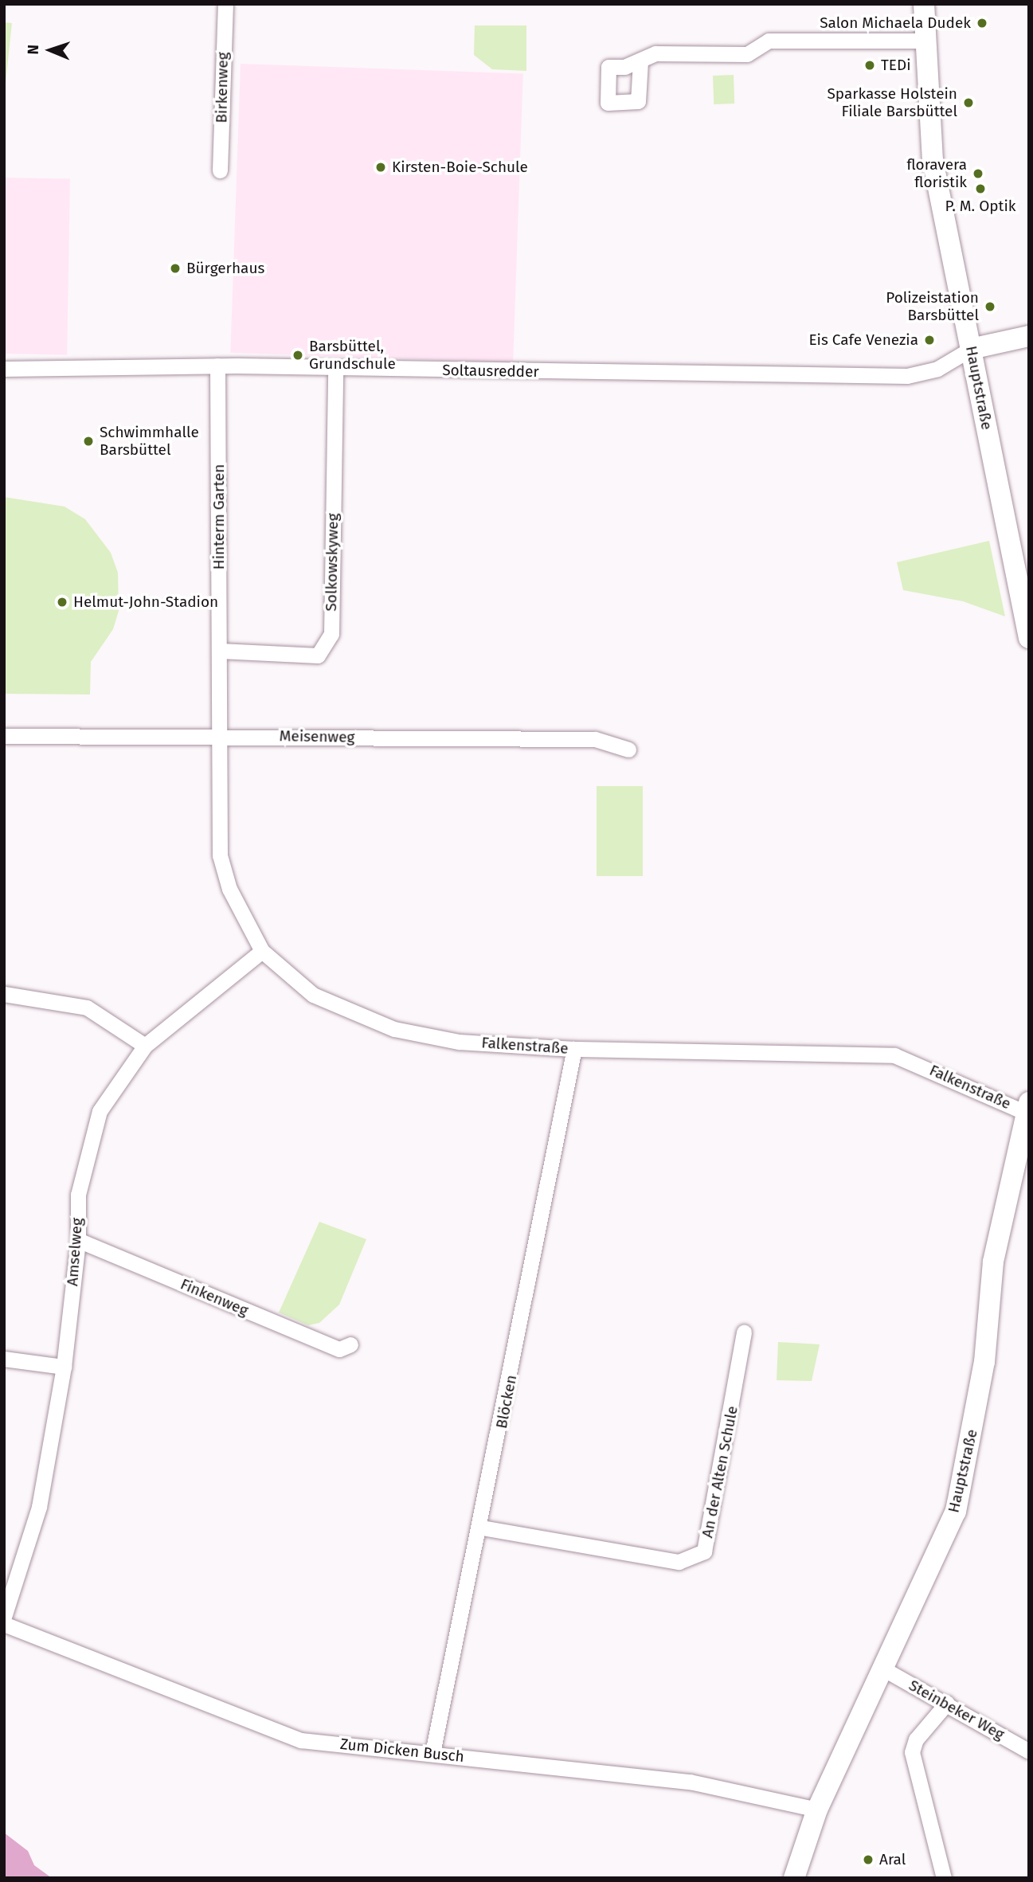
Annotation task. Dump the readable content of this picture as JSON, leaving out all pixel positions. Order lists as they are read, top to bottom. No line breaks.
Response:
{"streets":{"street":["Birkenweg","Soltausredder","Hauptstraße","Hinterm Garten","Solkowskyweg","Meisenweg","Falkenstraße","Amselweg","Finkenweg","Blöcken","An der Alten Schule","Steinbeker Weg","Zum Dicken Busch"]},"crossings":[["Soltausredder","Hauptstraße"],["Soltausredder","Hinterm Garten"],["Soltausredder","Solkowskyweg"],["Hauptstraße","Falkenstraße"],["Hauptstraße","Steinbeker Weg"],["Hauptstraße","Zum Dicken Busch"],["Hinterm Garten","Solkowskyweg"],["Hinterm Garten","Meisenweg"],["Hinterm Garten","Falkenstraße"],["Meisenweg","Falkenstraße"],["Falkenstraße","Amselweg"],["Falkenstraße","Blöcken"],["Amselweg","Finkenweg"],["Blöcken","An der Alten Schule"],["Blöcken","Zum Dicken Busch"]],"places":["Salon Michaela Dudek","TEDi","Sparkasse Holstein Filiale Barsbüttel","Kirsten-Boie-Schule","floravera floristik","P. M. Optik","Bürgerhaus","Polizeistation Barsbüttel","Eis Cafe Venezia","Barsbüttel, Grundschule","Schwimmhalle Barsbüttel","Helmut-John-Stadion","Aral"],"north":"left"}
